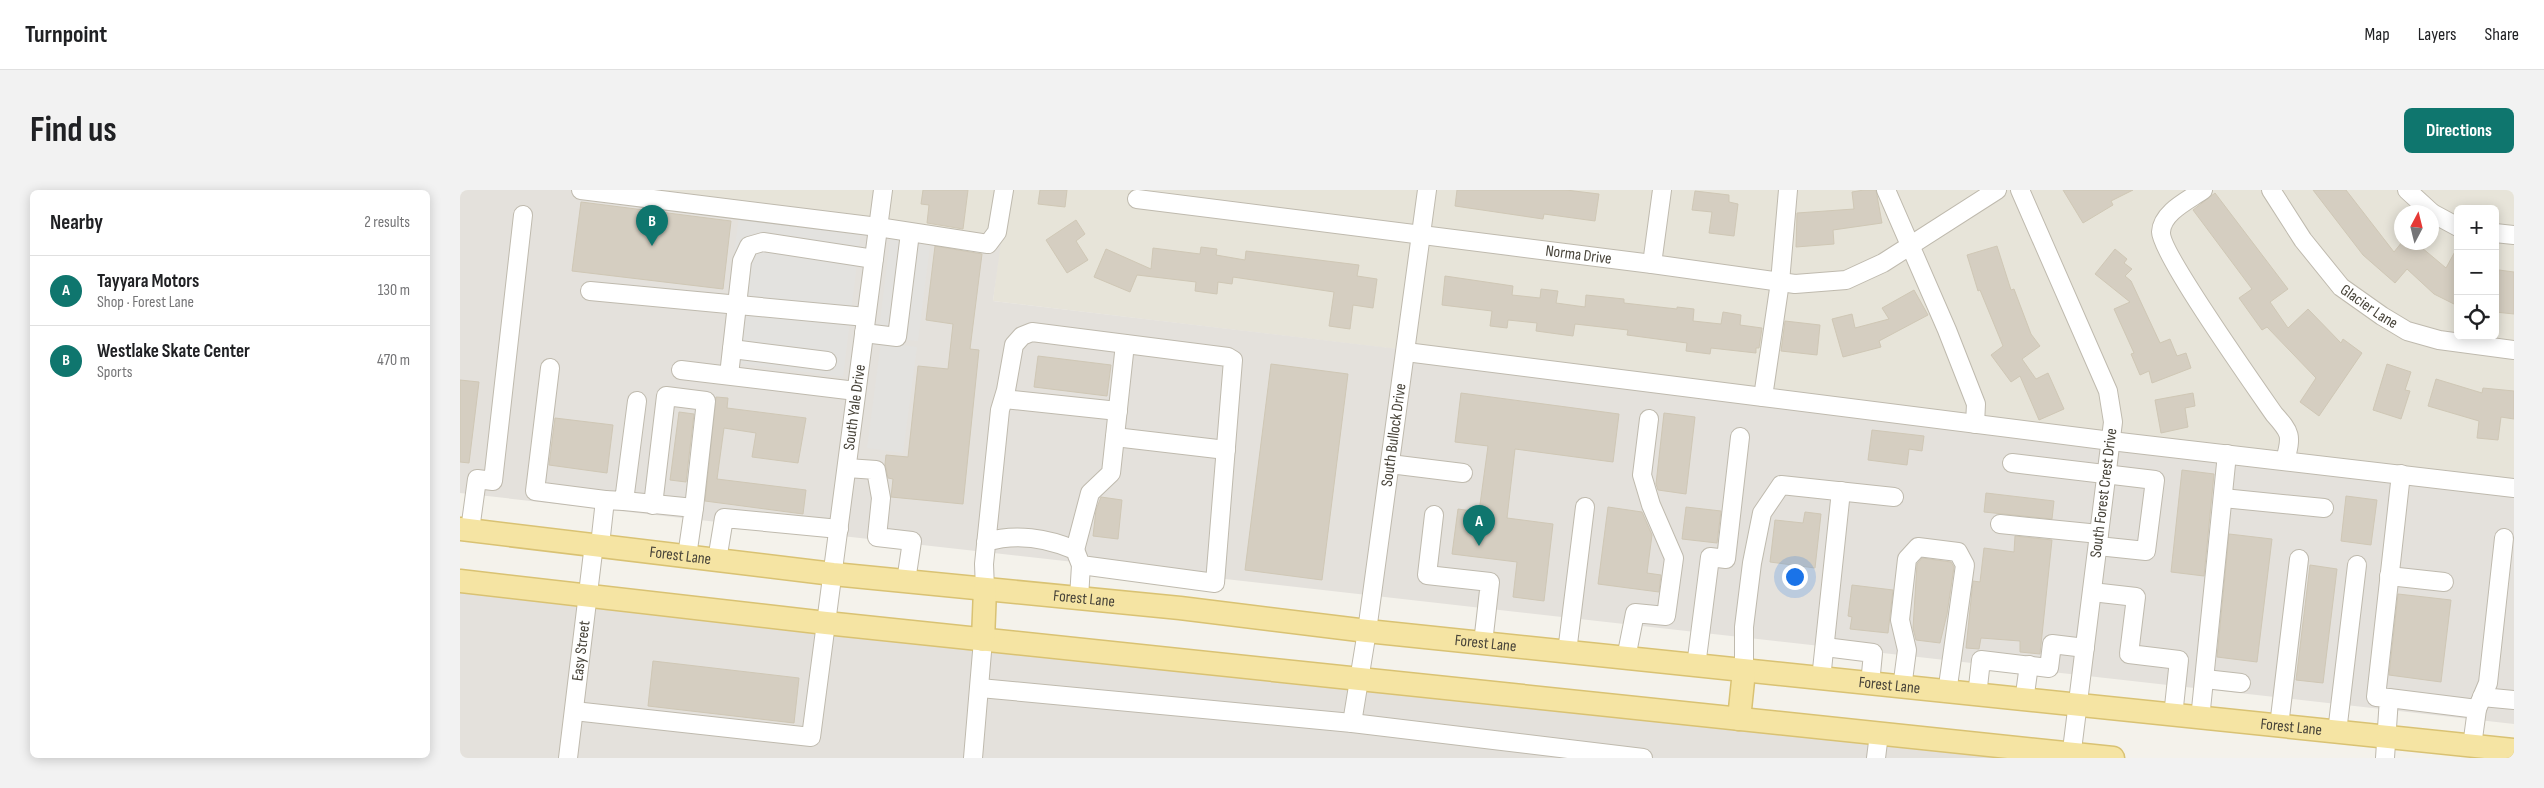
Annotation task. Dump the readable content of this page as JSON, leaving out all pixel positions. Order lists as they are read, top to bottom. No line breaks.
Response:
{"streets":{"main road":["Forest Lane"],"street":["Norma Drive","Glacier Lane","South Yale Drive","South Bullock Drive","South Forest Crest Drive","Easy Street"]},"crossings":[["Norma Drive","South Bullock Drive"],["South Yale Drive","Forest Lane"],["South Yale Drive","Easy Street"],["South Bullock Drive","Forest Lane"],["South Forest Crest Drive","Forest Lane"],["Forest Lane","Easy Street"]],"north":"top","page":{"header":"Turnpoint","nav":["Map","Layers","Share"],"buttons":"Directions","title":"Find us","heading":["Nearby","2 results"],"map_buttons":["+","−"],"pins":["B","A"],"list":[{"mark":"A","name":"Tayyara Motors","note":"Shop · Forest Lane","value":"130 m"},{"mark":"B","name":"Westlake Skate Center","note":"Sports","value":"470 m"}]}}
